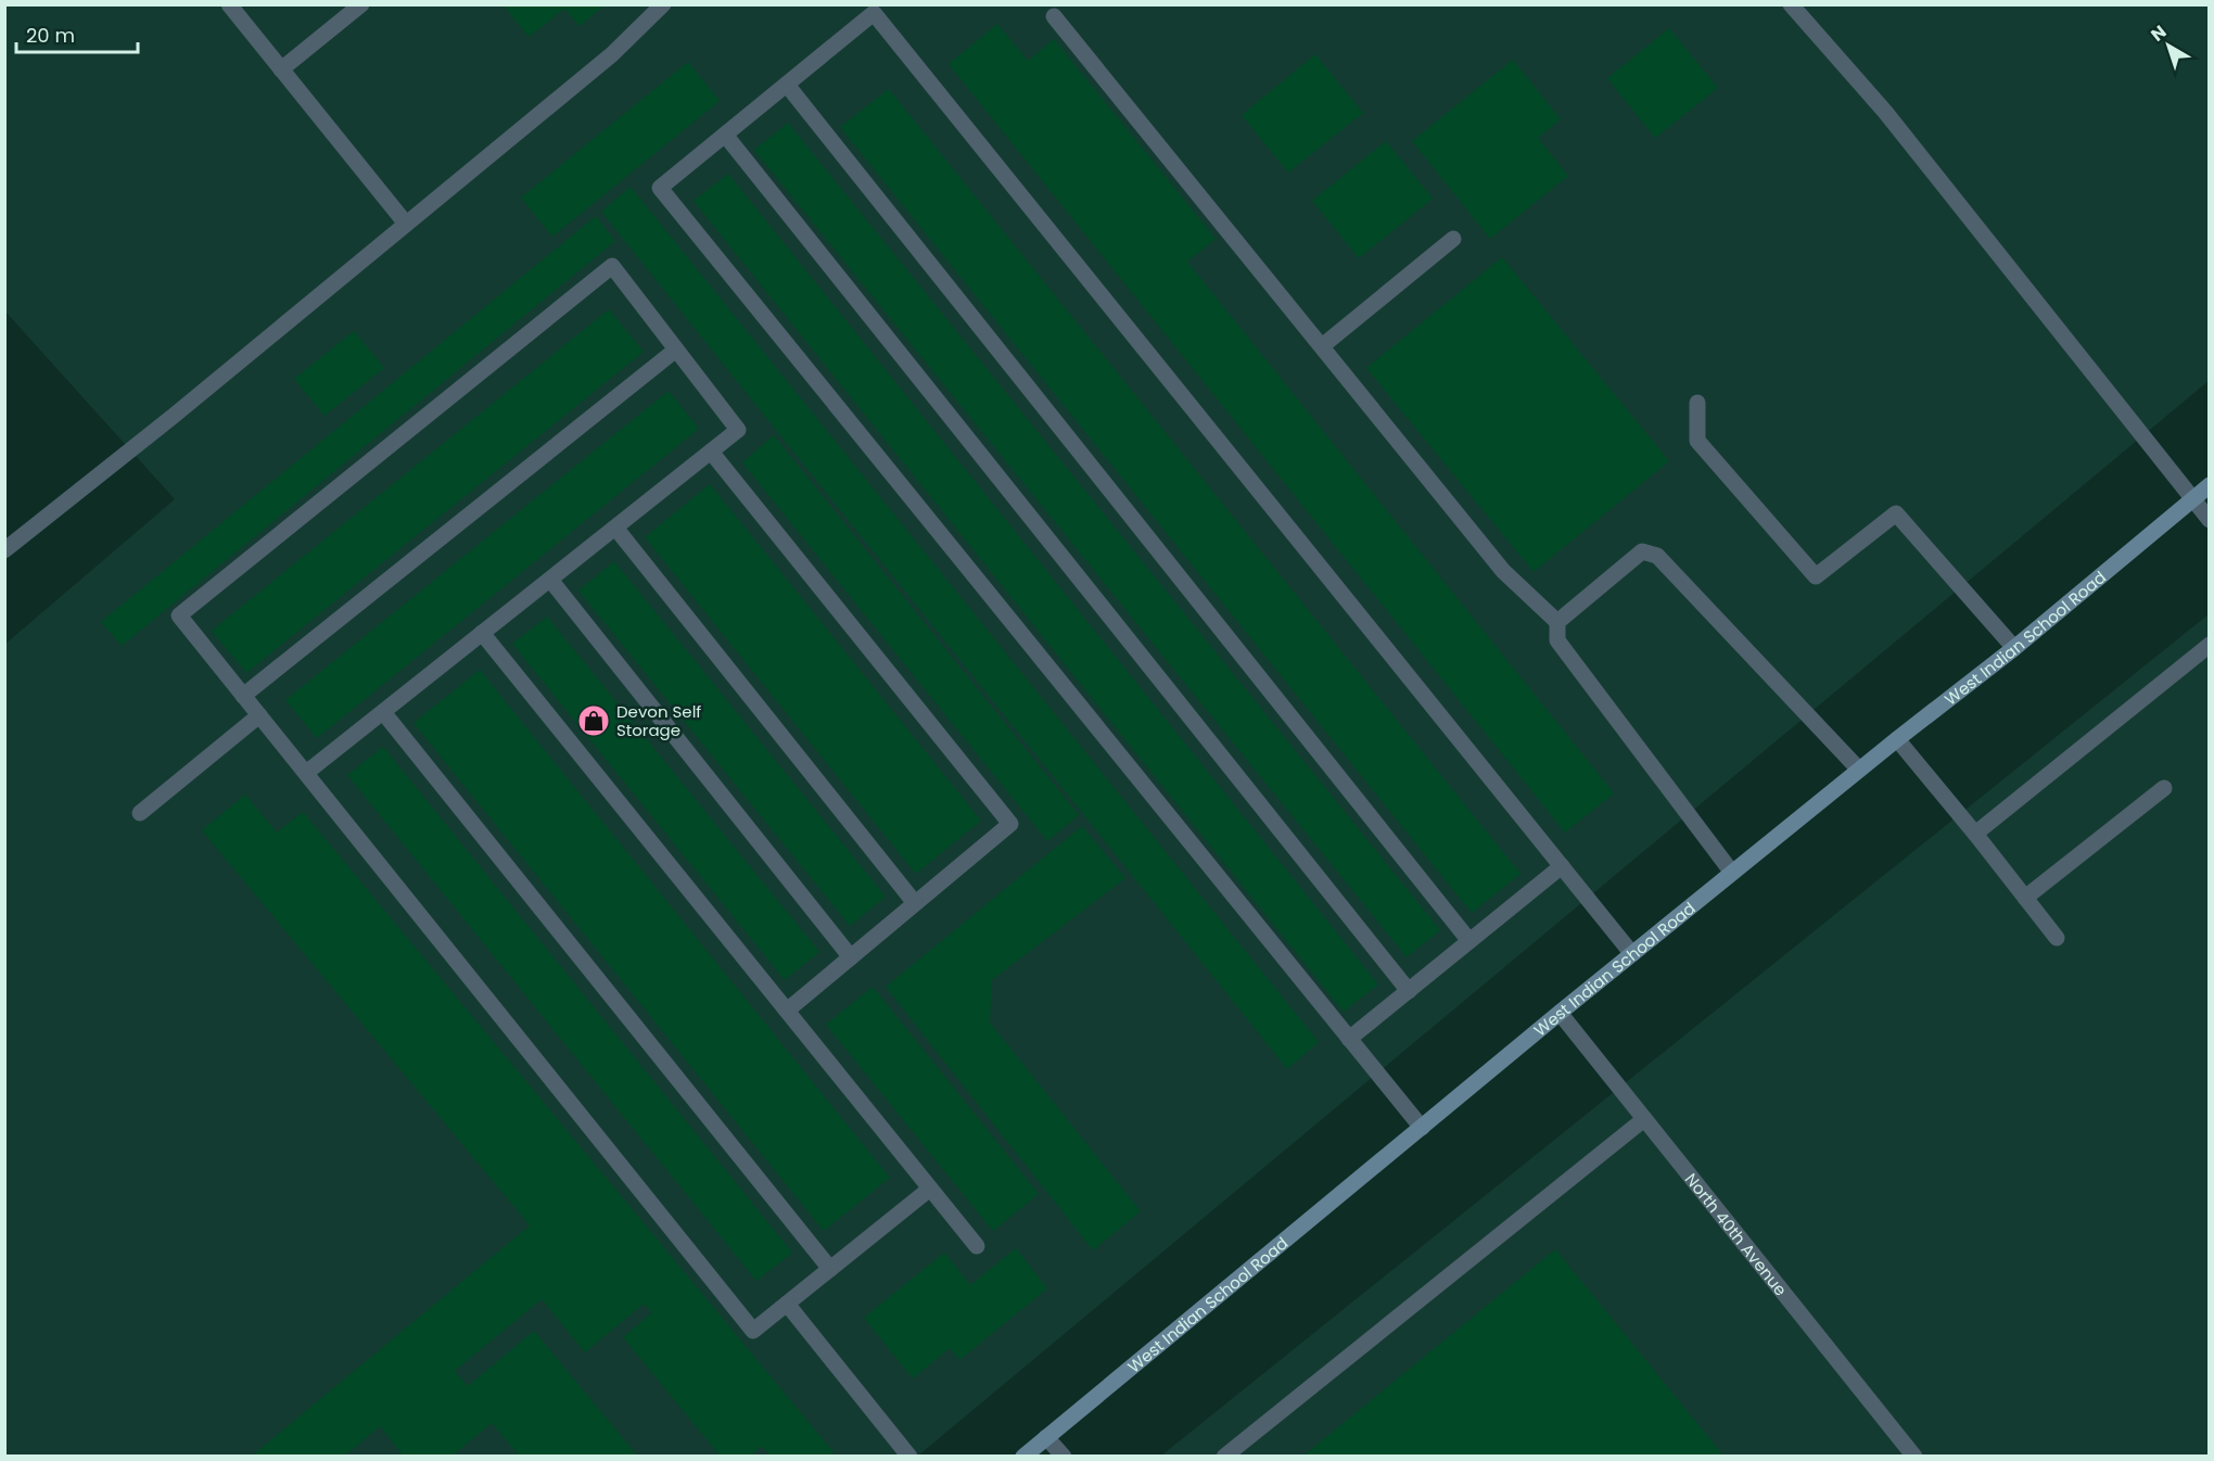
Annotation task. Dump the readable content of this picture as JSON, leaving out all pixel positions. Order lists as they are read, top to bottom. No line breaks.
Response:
{"streets":{"main road":["West Indian School Road"],"street":["North 40th Avenue"]},"crossings":[["West Indian School Road","North 40th Avenue"]],"places":{"shop":["Devon Self Storage"]},"scale_bar":"20 m","north":"top left"}
